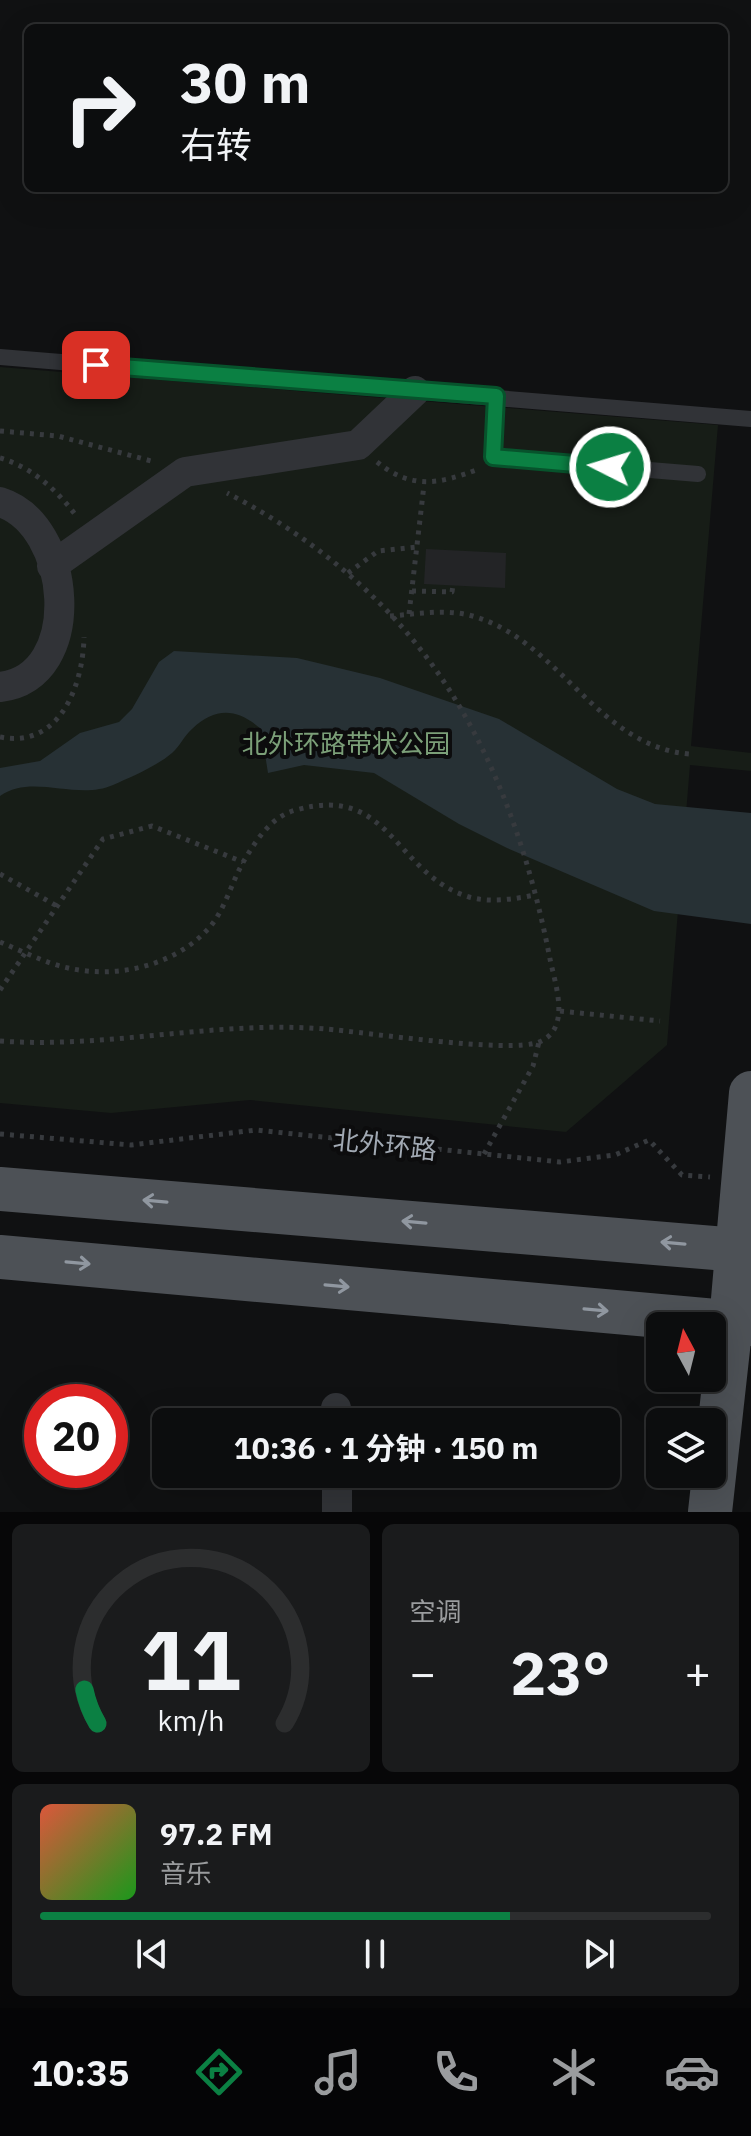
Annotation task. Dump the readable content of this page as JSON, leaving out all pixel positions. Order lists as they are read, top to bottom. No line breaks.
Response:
{"streets":{"path":["北外环路"]},"parks":["北外环路带状公园"],"north":"top","page":{"turn":["30 m","右转"],"limit":"20","trip":"10:36 · 1 分钟 · 150 m","tile":"空调","heat":["−","23°","+"],"song":["97.2 FM","音乐"],"tabs":"10:35","gauge":["11","km/h"]}}
